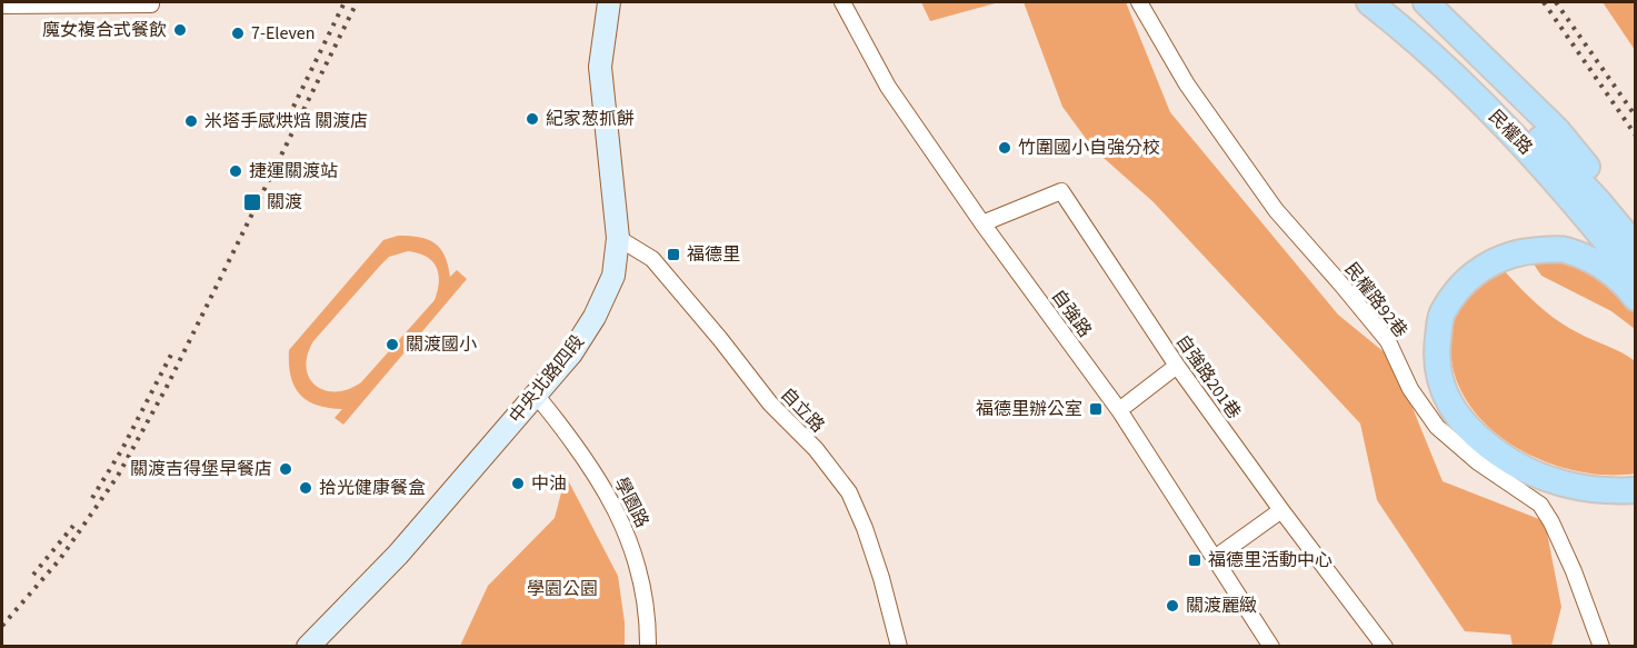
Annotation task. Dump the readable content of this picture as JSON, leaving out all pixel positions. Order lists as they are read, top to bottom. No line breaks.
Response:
{"streets":{"main road":["民權路"],"street":["民權路92巷","自強路","自強路201巷","中央北路四段","自立路","學園路"]},"crossings":[["自強路","自強路201巷"],["中央北路四段","自立路"],["中央北路四段","學園路"]],"parks":["學園公園"],"places":{"other":["魔女複合式餐飲","7-Eleven","紀家葱抓餅","米塔手感烘焙 關渡店","竹圍國小自強分校","捷運關渡站","關渡國小","關渡吉得堡早餐店","中油","拾光健康餐盒","關渡麗緻"],"transit":["關渡","福德里","福德里辦公室","福德里活動中心"]}}
